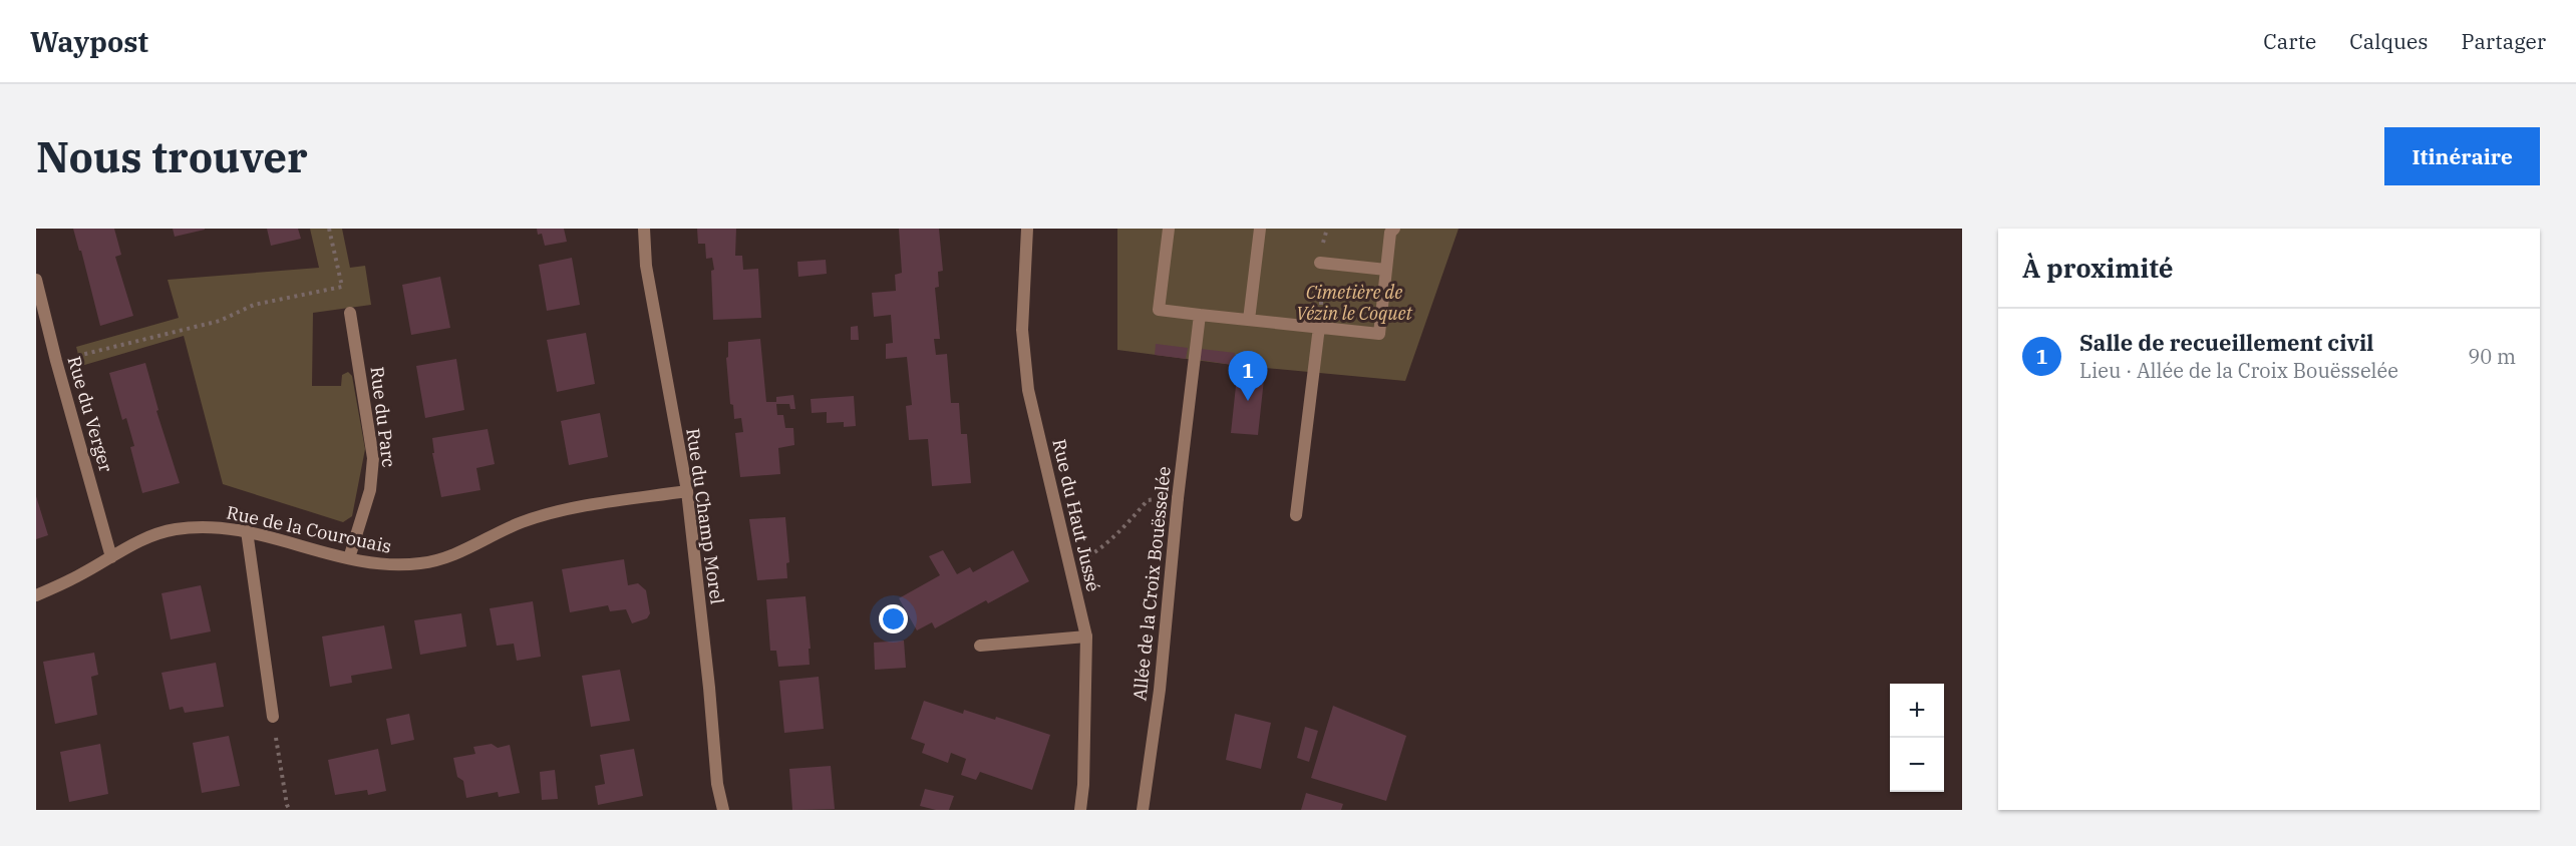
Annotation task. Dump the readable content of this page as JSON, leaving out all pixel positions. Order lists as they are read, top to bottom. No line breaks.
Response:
{"streets":{"street":["Rue du Verger","Rue du Parc","Rue du Haut Jussé","Rue du Champ Morel","Rue de la Courouais","Allée de la Croix Bouësselée"]},"crossings":[["Rue du Verger","Rue de la Courouais"],["Rue du Parc","Rue de la Courouais"],["Rue du Champ Morel","Rue de la Courouais"]],"parks":["Cimetière de Vézin le Coquet"],"page":{"header":"Waypost","nav":["Carte","Calques","Partager"],"buttons":"Itinéraire","title":"Nous trouver","heading":"À proximité","list":[{"mark":"1","name":"Salle de recueillement civil","note":"Lieu · Allée de la Croix Bouësselée","value":"90 m"}],"pins":"1","map_buttons":["+","−"]}}
